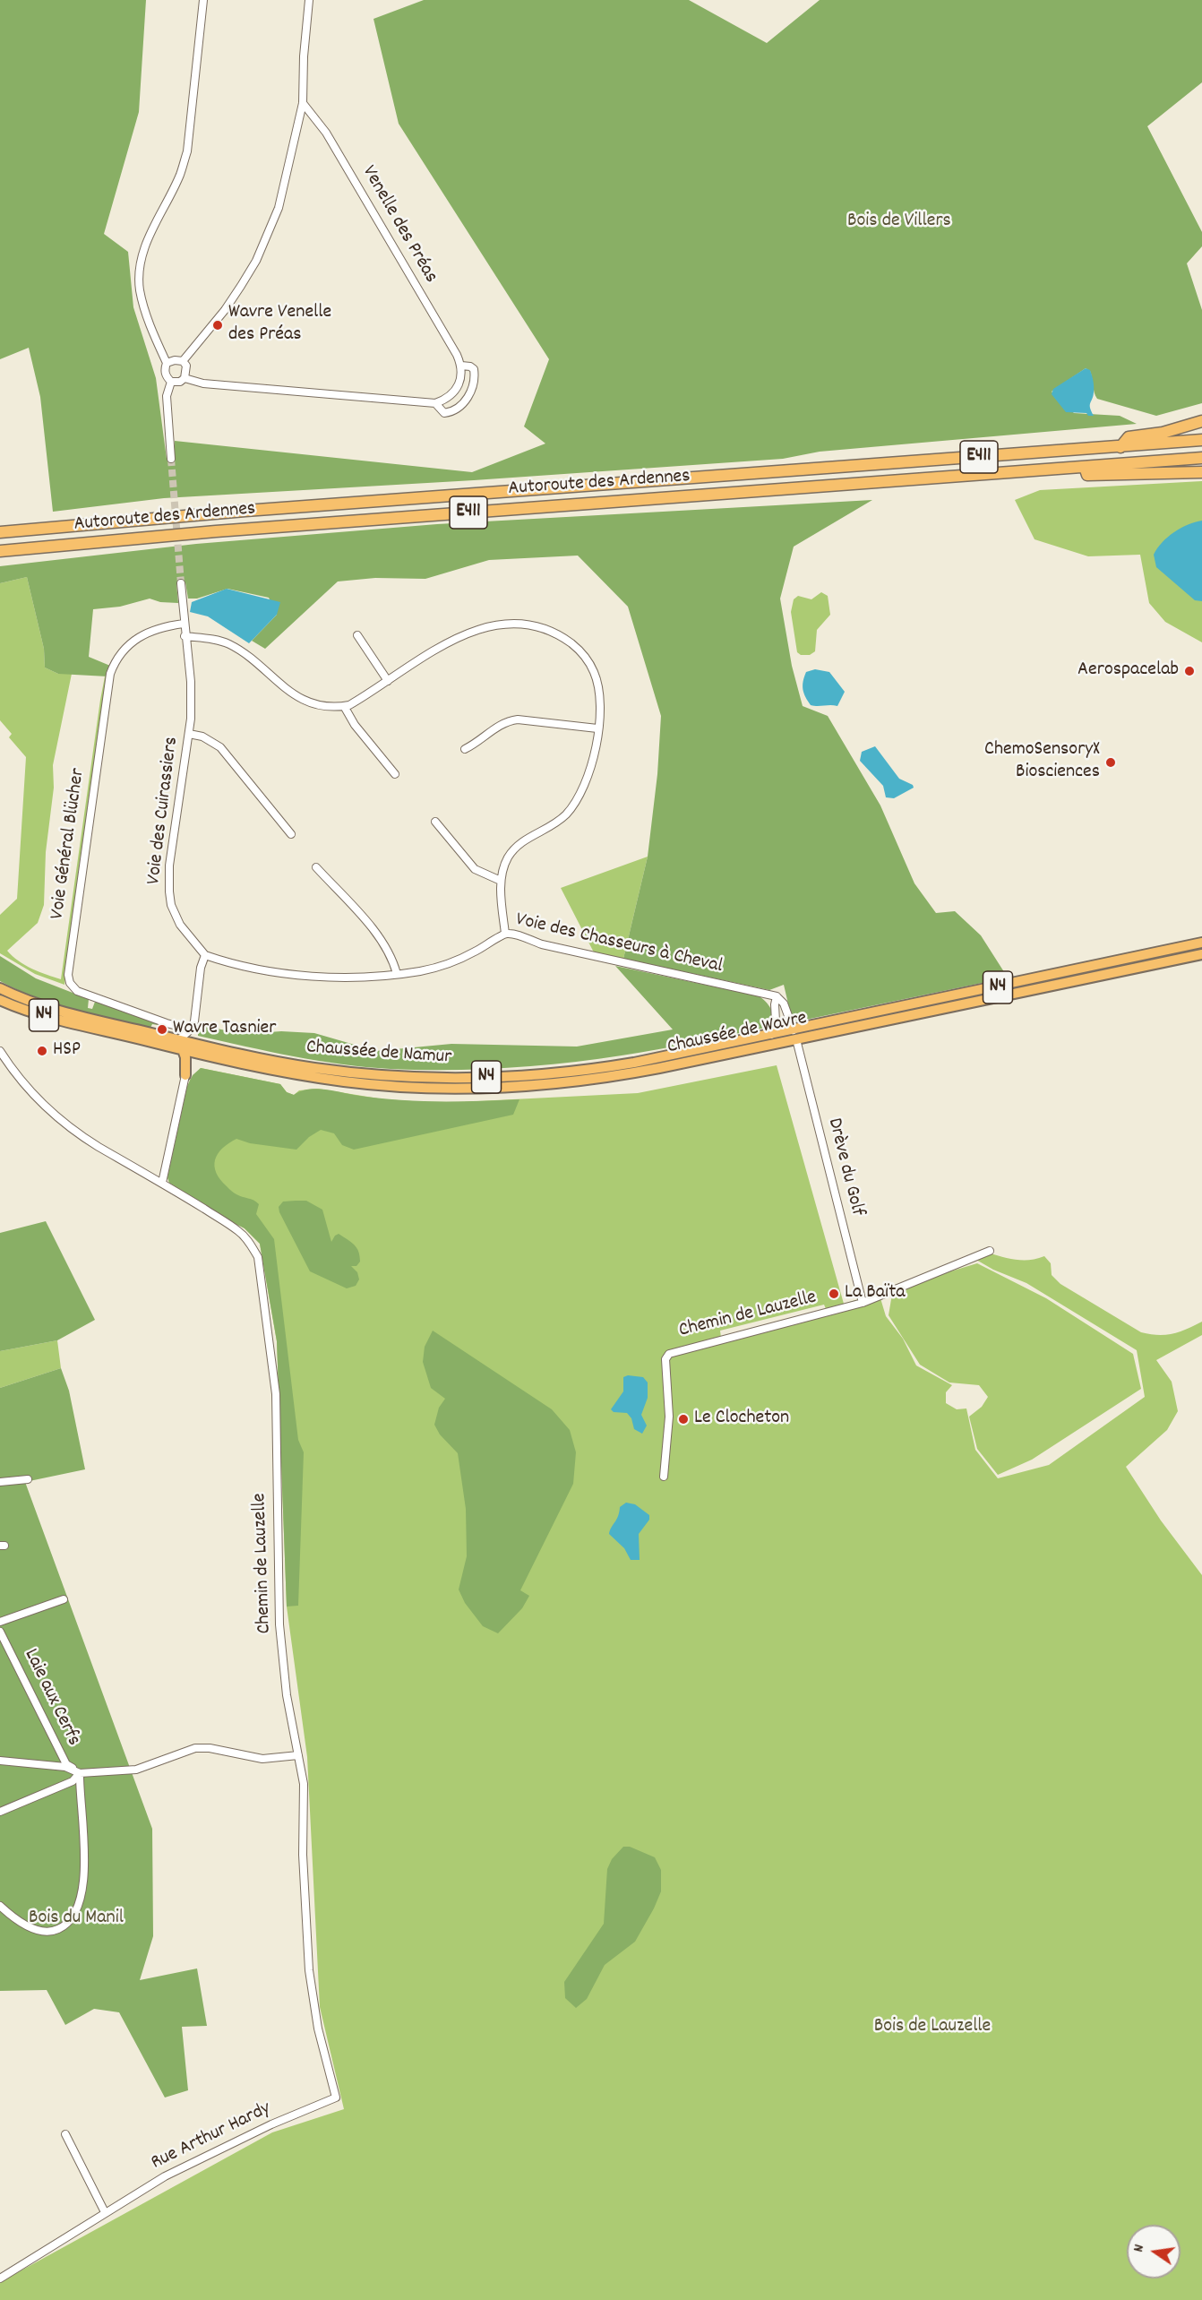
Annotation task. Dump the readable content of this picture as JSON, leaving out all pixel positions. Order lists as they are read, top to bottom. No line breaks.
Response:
{"streets":{"highway":["E411","Autoroute des Ardennes"],"main road":["N4","Chaussée de Wavre","Chaussée de Namur"],"street":["Venelle des Préas","Voie des Cuirassiers","Voie Général Blücher","Voie des Chasseurs à Cheval","Drève du Golf","Chemin de Lauzelle","Laie aux Cerfs","Rue Arthur Hardy"]},"crossings":[["Voie des Cuirassiers","Voie Général Blücher"],["Voie des Cuirassiers","Voie des Chasseurs à Cheval"],["Chaussée de Wavre","Chaussée de Namur"],["Chaussée de Wavre","Drève du Golf"],["Chaussée de Namur","Drève du Golf"],["Drève du Golf","Chemin de Lauzelle"],["Chemin de Lauzelle","Rue Arthur Hardy"]],"parks":["Bois de Villers","Bois du Manil","Bois de Lauzelle"],"places":["Wavre Venelle des Préas","Aerospacelab","ChemoSensoryX Biosciences","Wavre Tasnier","HSP","La Baïta","Le Clocheton"],"north":"left"}
